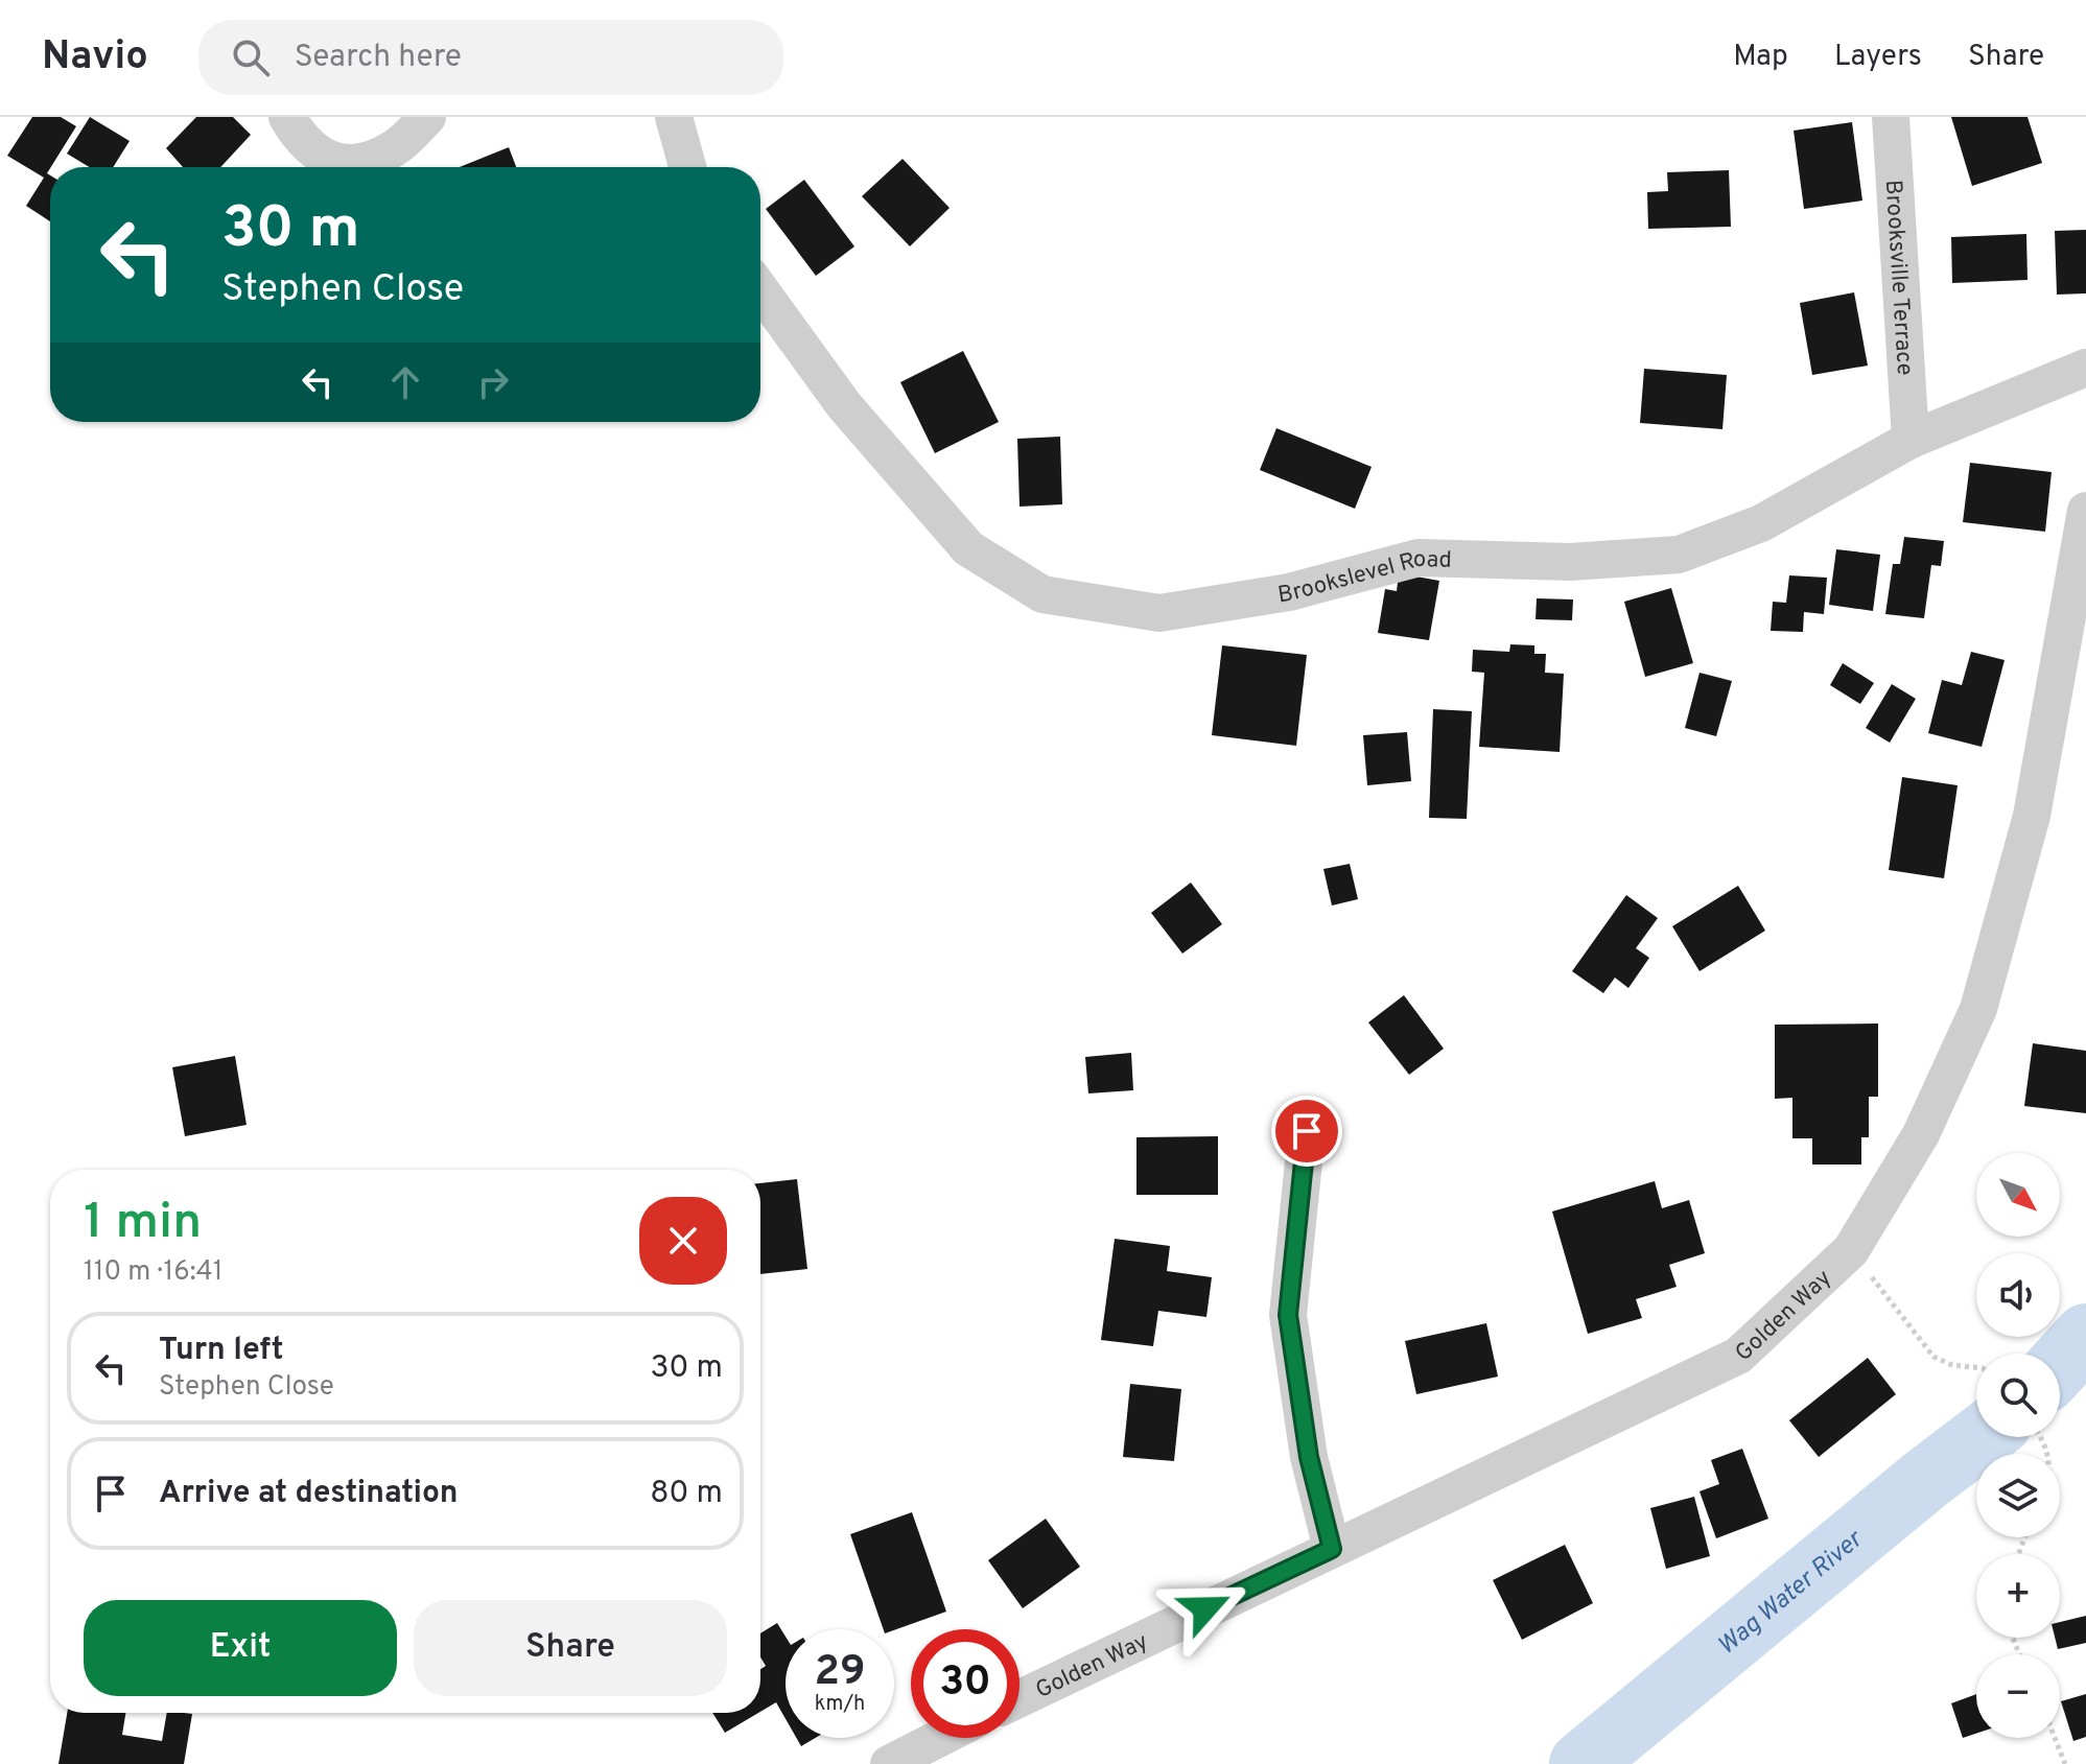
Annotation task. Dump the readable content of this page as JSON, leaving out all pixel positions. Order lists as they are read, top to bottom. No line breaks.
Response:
{"streets":{"street":["Brooksville Terrace","Brookslevel Road","Golden Way"]},"crossings":[["Brooksville Terrace","Brookslevel Road"]],"water":["Wag Water River"],"north":"bottom right","page":{"header":"Navio","search":"Search here","nav":["Map","Layers","Share"],"turn":["30 m","Stephen Close"],"map_buttons":["+","−"],"heading":["1 min","110 m · 16:41"],"list":[{"name":"Turn left","note":"Stephen Close","value":"30 m"},{"name":"Arrive at destination","value":"80 m"}],"buttons":["Exit","Share"],"speed":"29 km/h","limit":"30"}}
